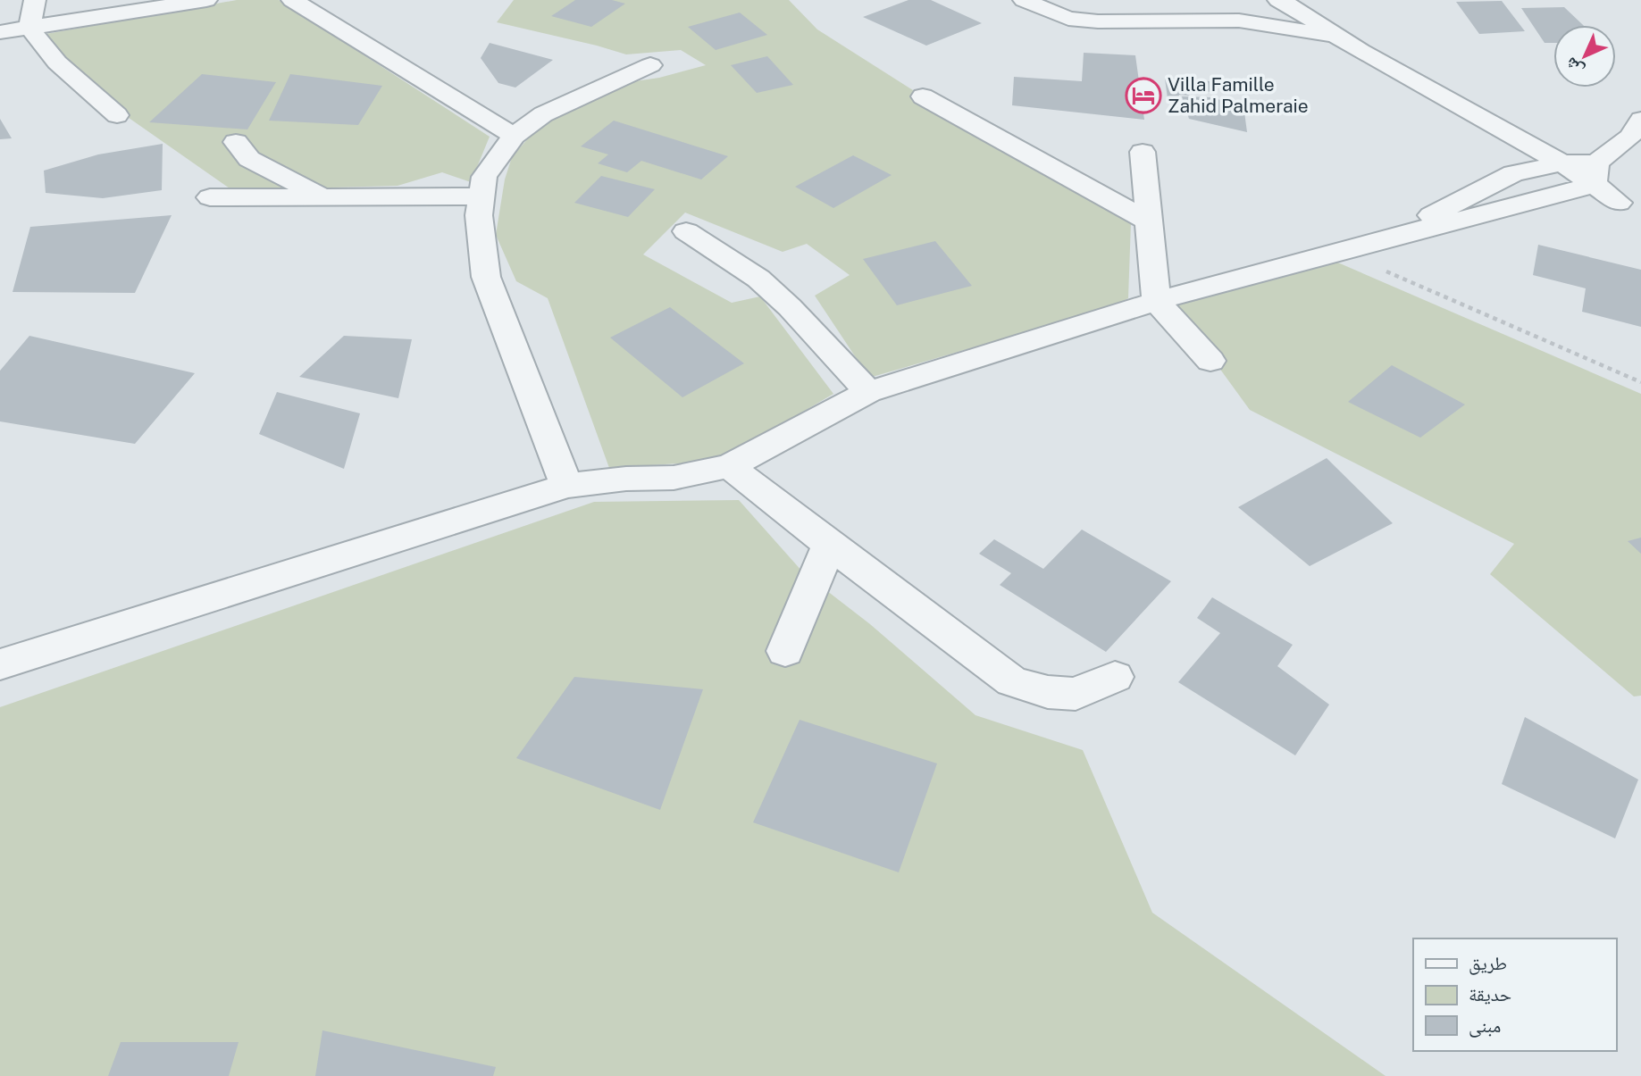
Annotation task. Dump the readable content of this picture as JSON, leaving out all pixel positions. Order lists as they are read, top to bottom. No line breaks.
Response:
{"places":{"hotel":["Villa Famille Zahid Palmeraie"]},"legend":["طريق","حديقة","مبنى"],"north":"bottom left"}
